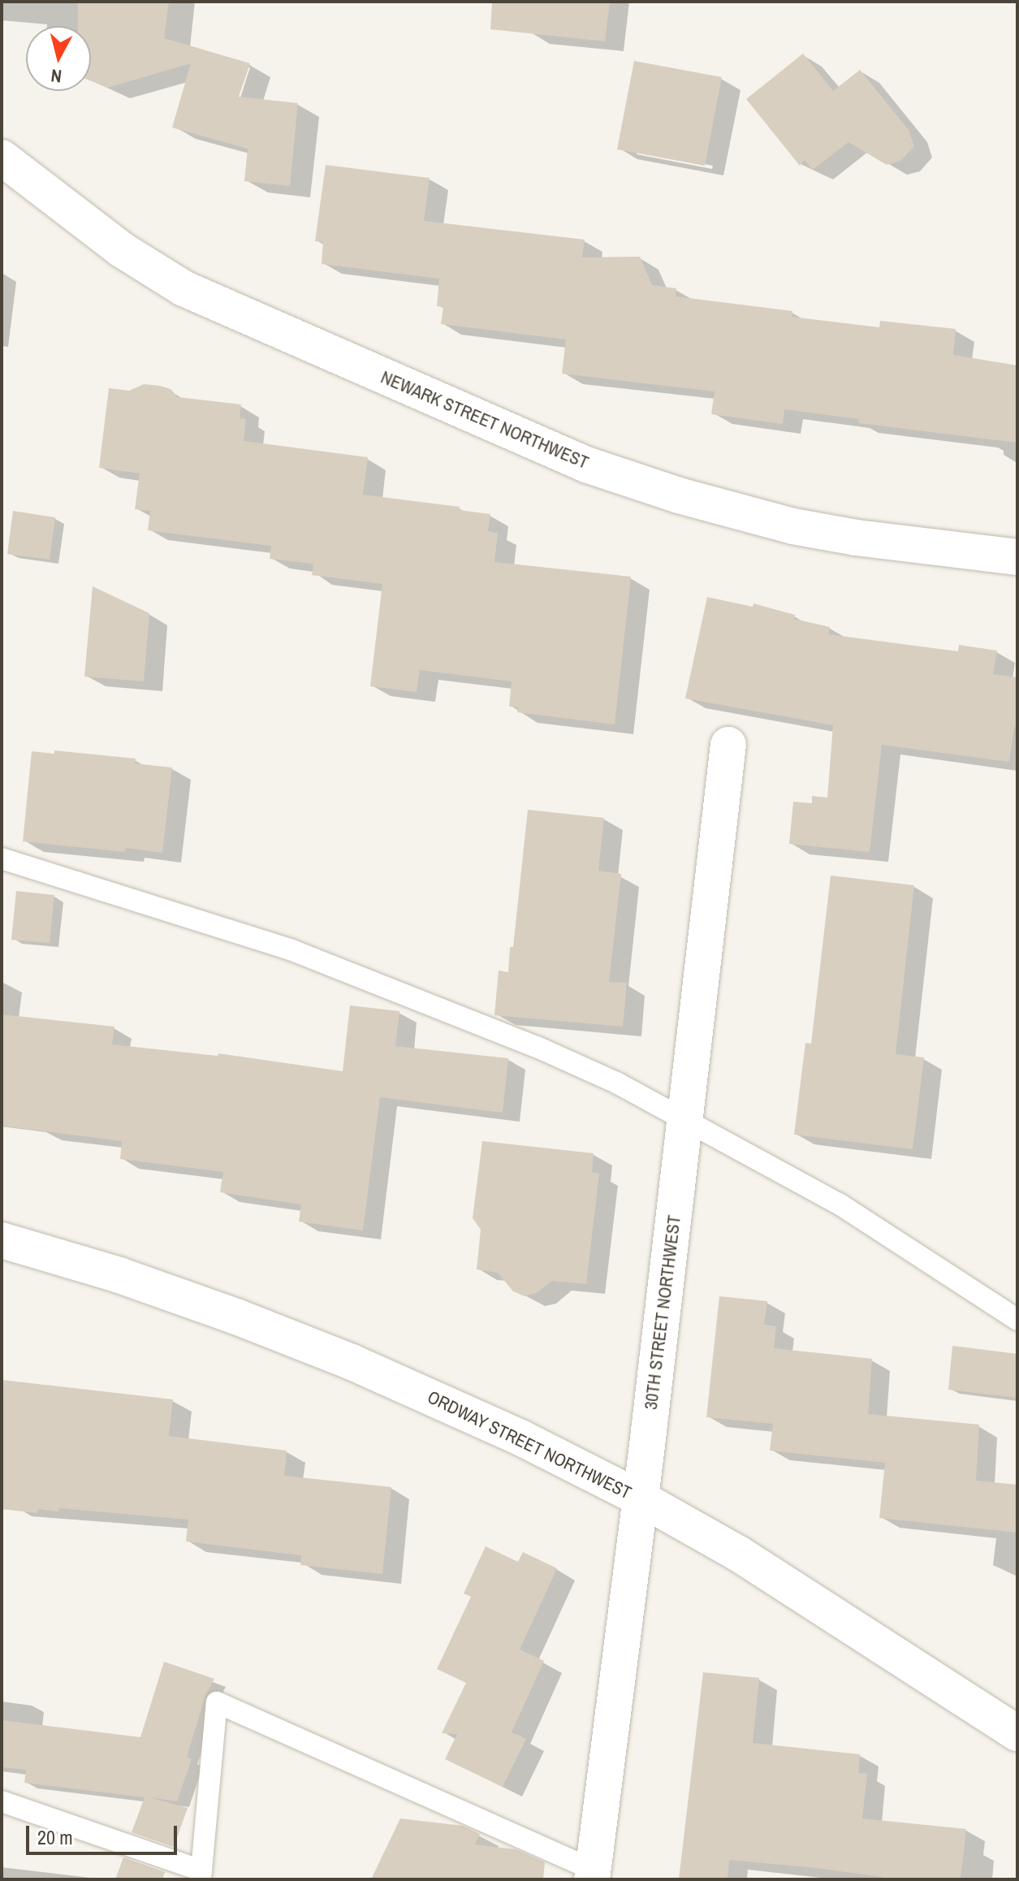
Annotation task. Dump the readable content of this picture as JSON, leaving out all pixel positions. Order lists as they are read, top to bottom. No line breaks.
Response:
{"streets":{"street":["NEWARK STREET NORTHWEST","30TH STREET NORTHWEST","ORDWAY STREET NORTHWEST"]},"crossings":[["30TH STREET NORTHWEST","ORDWAY STREET NORTHWEST"]],"scale_bar":"20 m","north":"bottom"}
